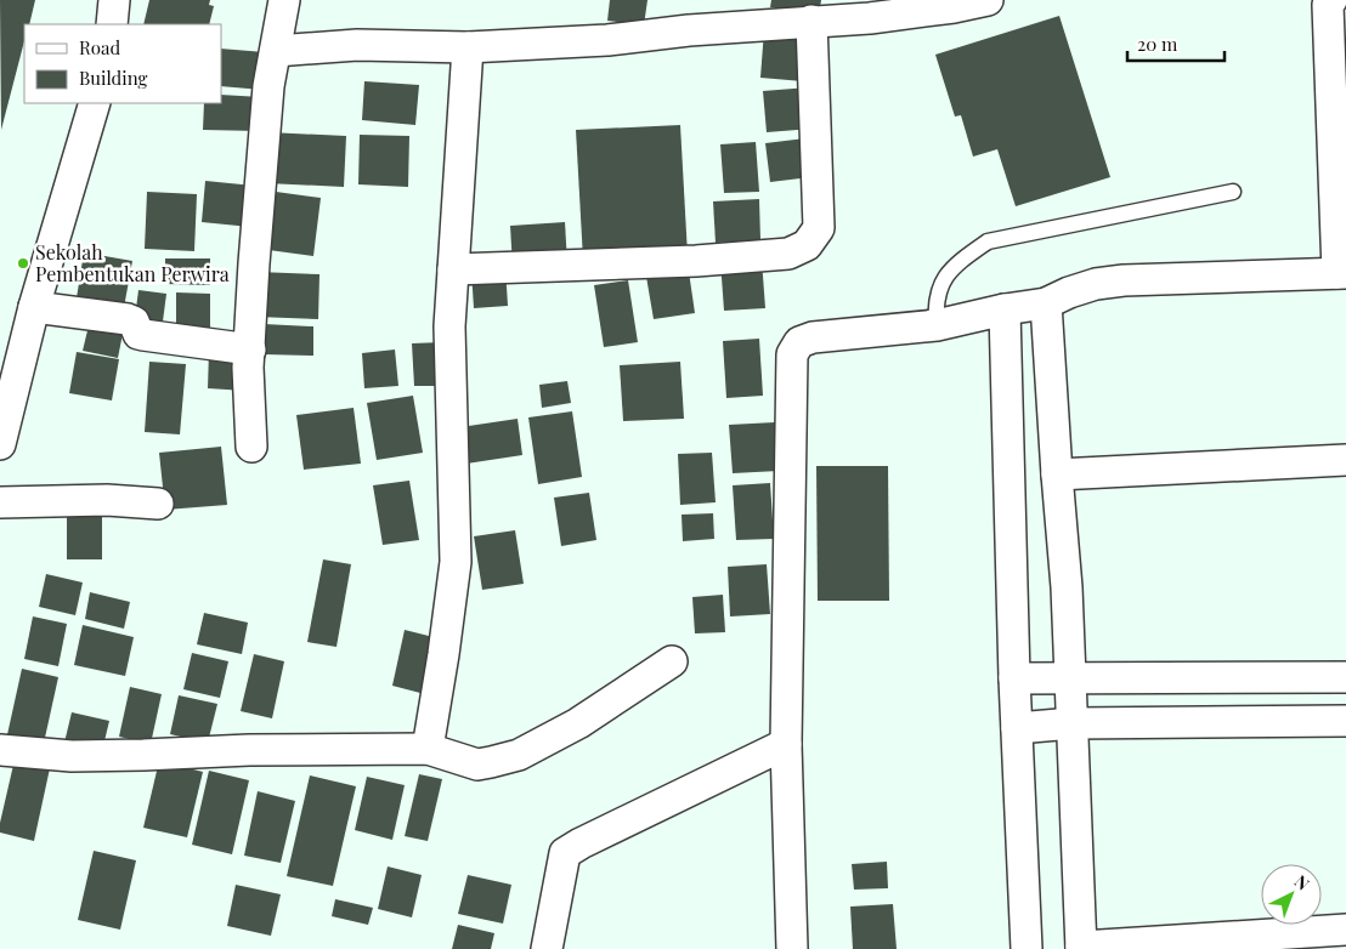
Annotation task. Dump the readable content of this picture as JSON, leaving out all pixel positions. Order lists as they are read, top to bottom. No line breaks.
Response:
{"places":["Sekolah Pembentukan Perwira"],"legend":["Road","Building"],"scale_bar":"20 m","north":"top right"}
